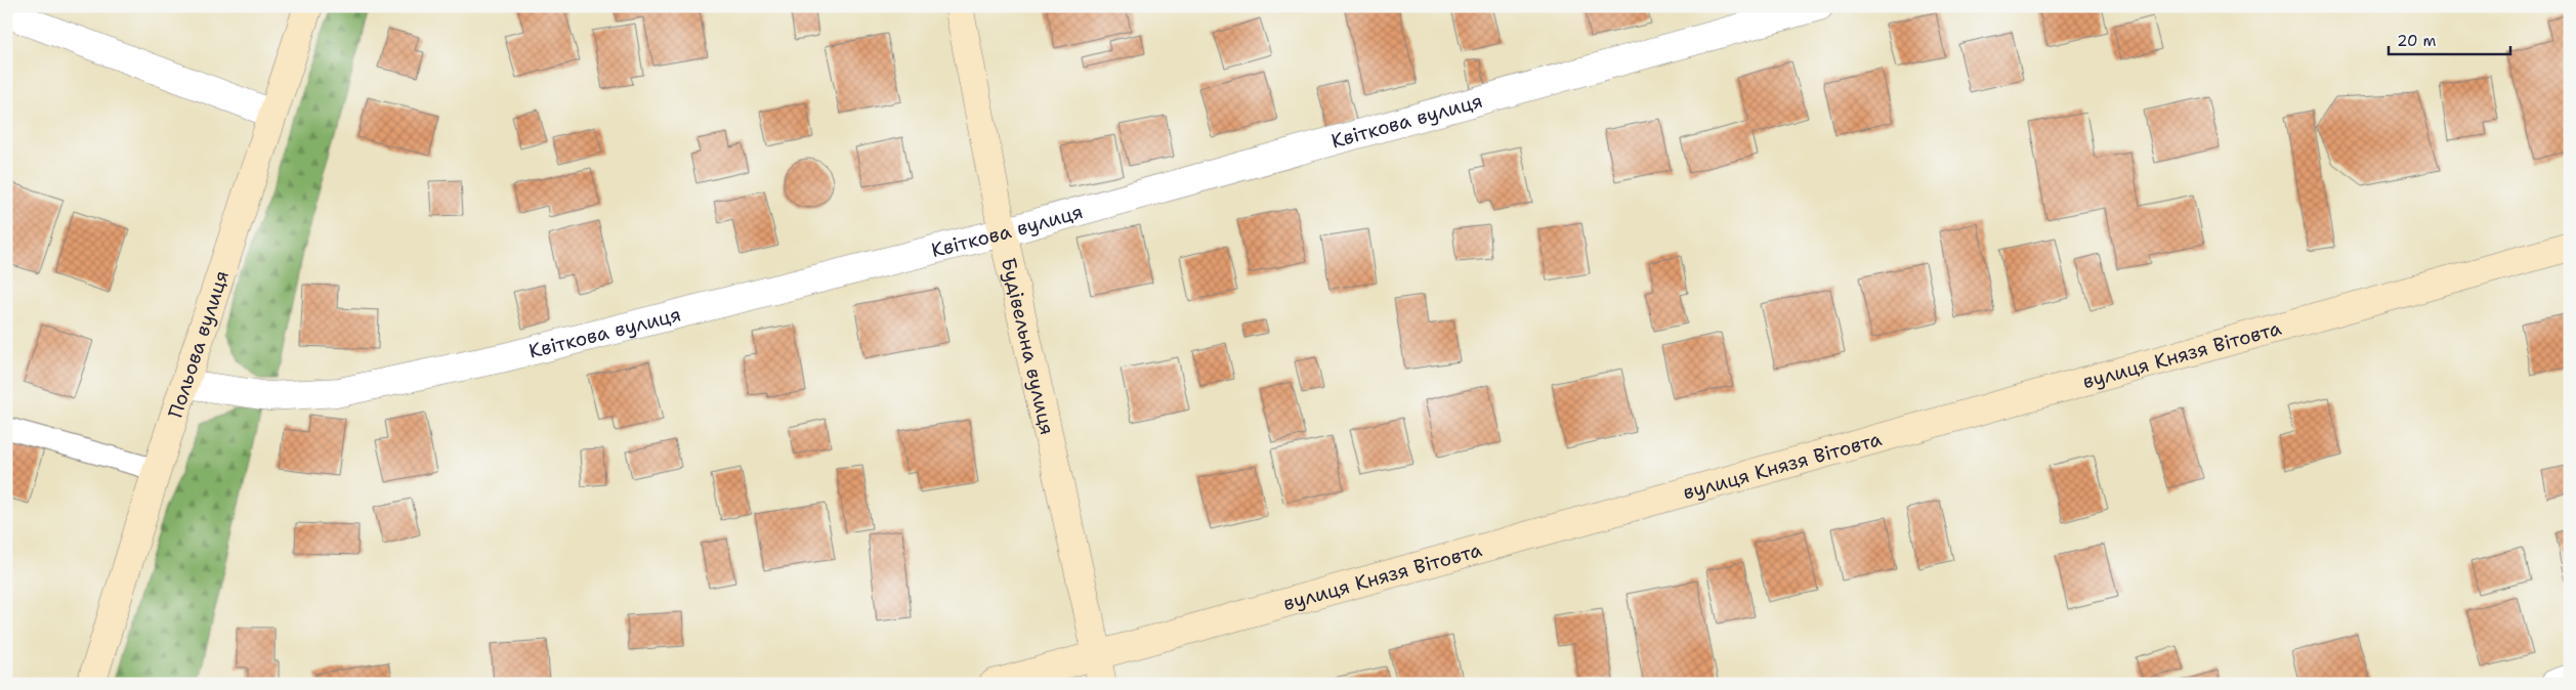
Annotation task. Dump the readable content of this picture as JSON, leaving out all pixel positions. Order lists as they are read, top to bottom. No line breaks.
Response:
{"streets":{"street":["Квіткова вулиця","Польова вулиця","Будівельна вулиця","вулиця Князя Вітовта"]},"crossings":[["Квіткова вулиця","Польова вулиця"],["Квіткова вулиця","Будівельна вулиця"],["Будівельна вулиця","вулиця Князя Вітовта"]],"scale_bar":"20 m"}
